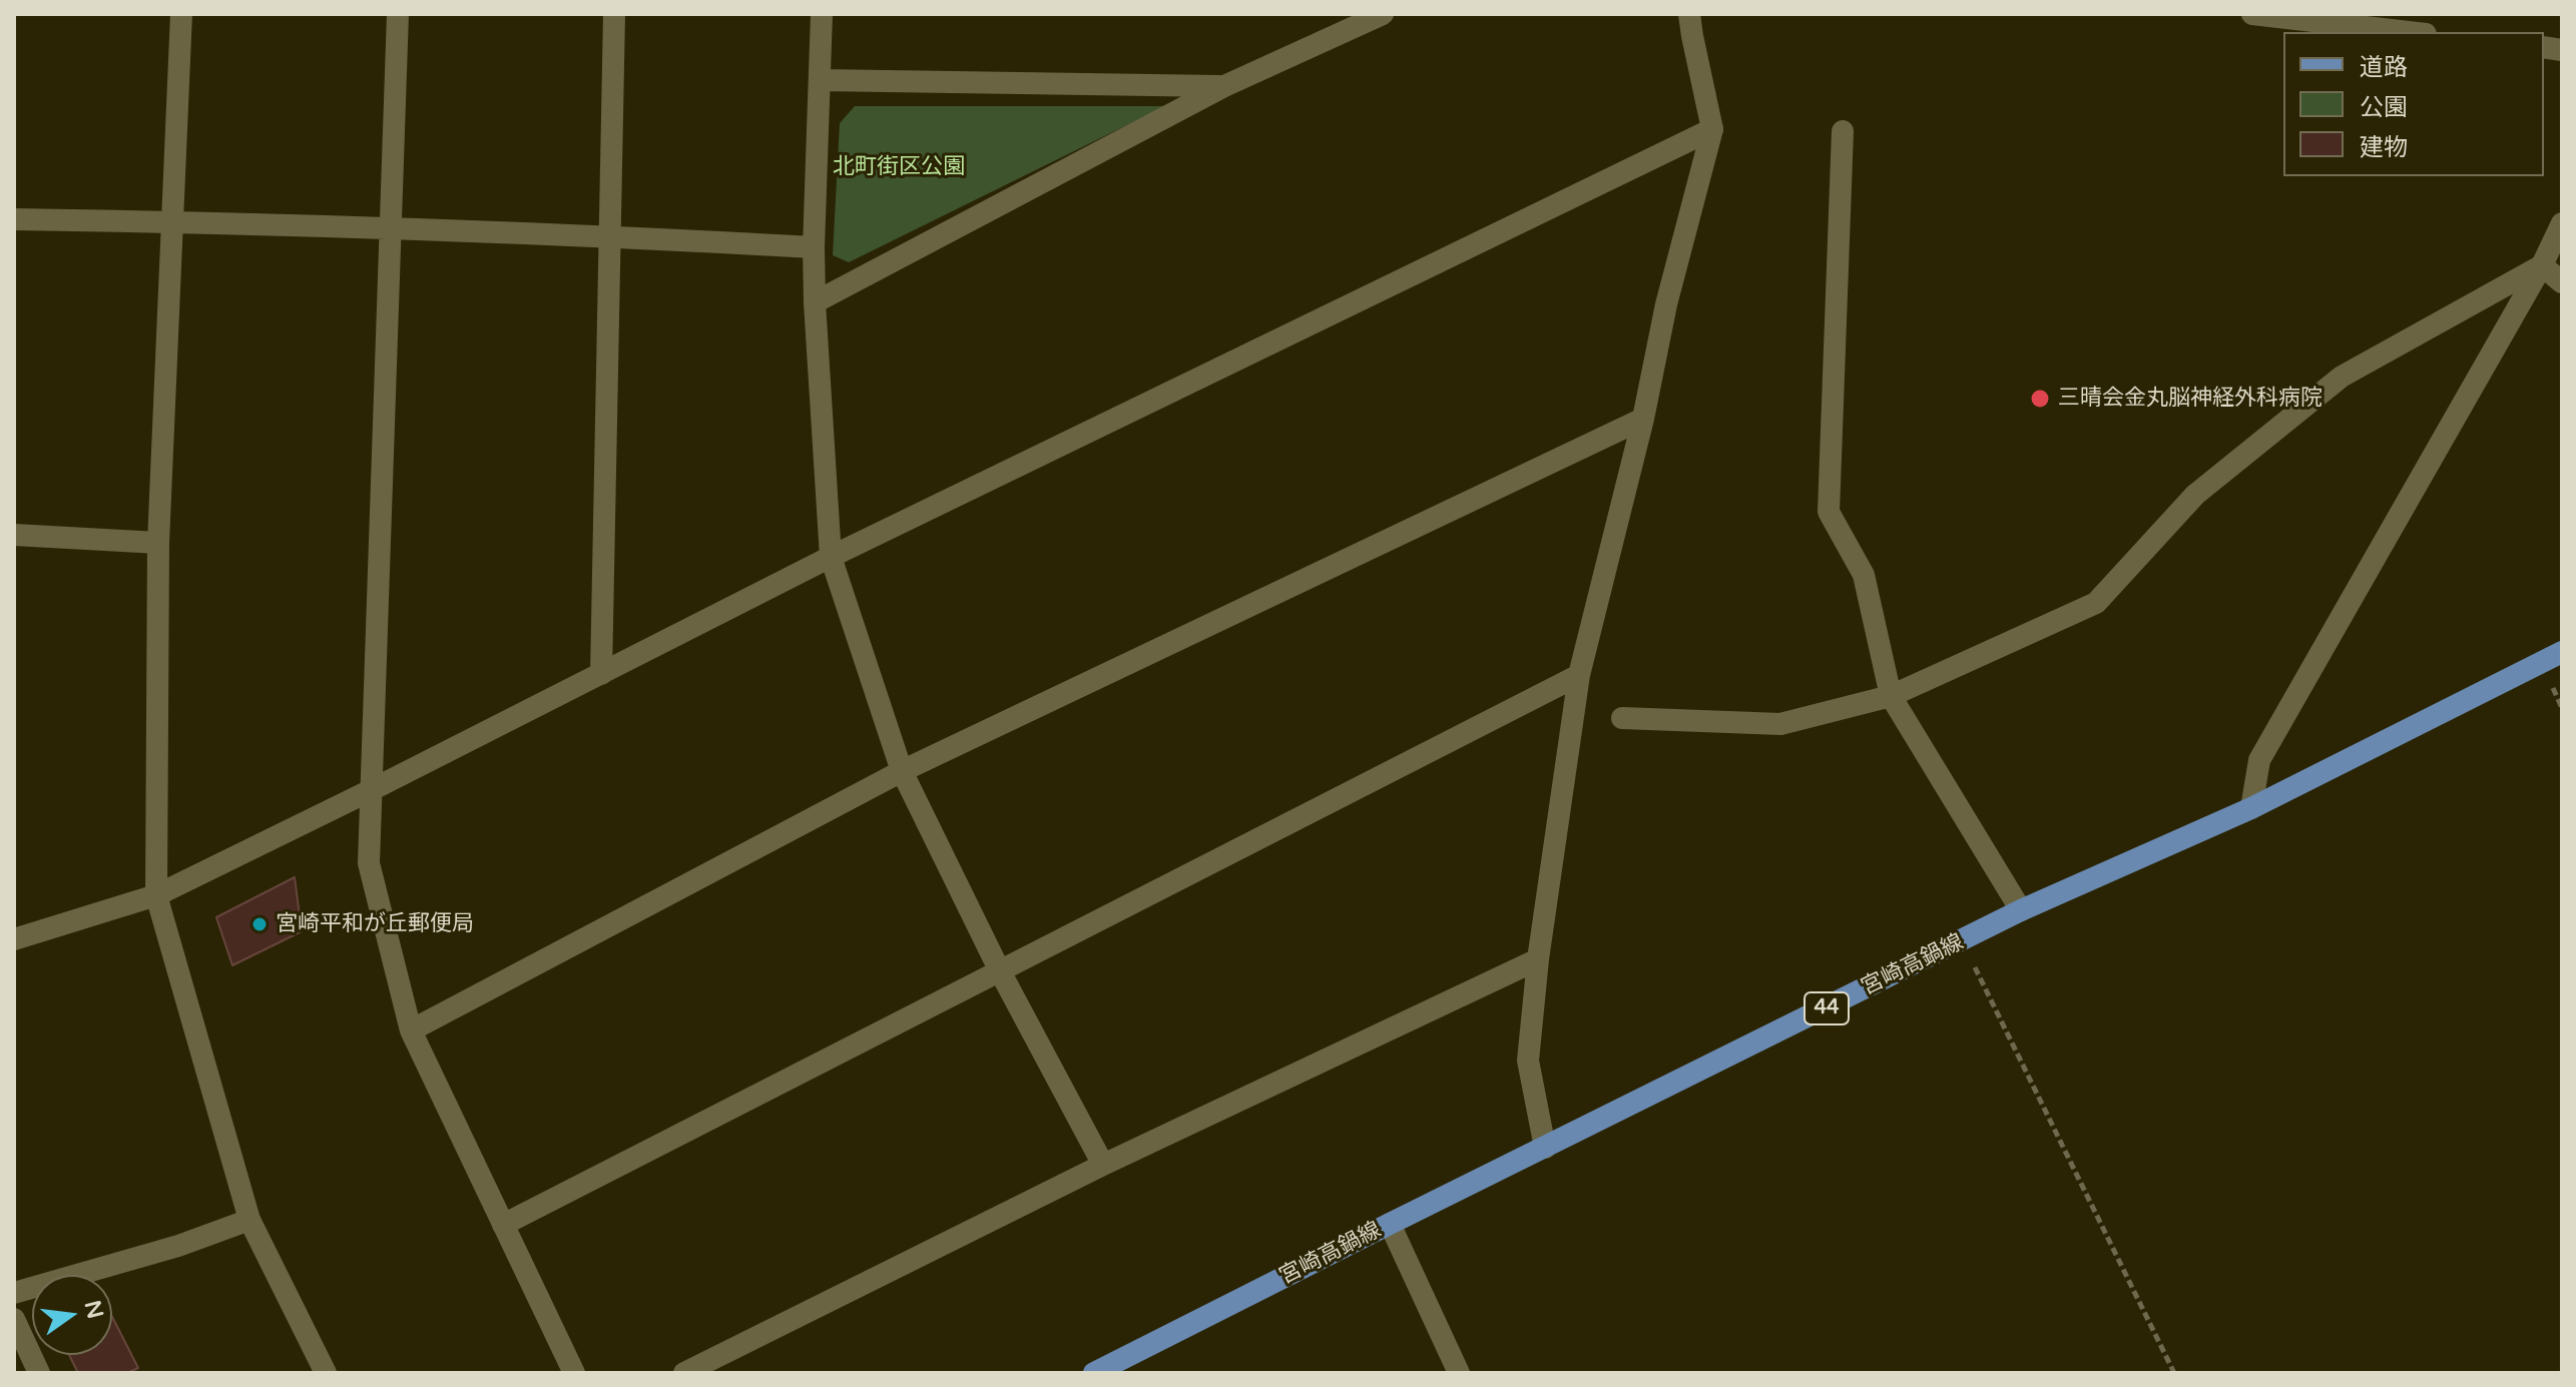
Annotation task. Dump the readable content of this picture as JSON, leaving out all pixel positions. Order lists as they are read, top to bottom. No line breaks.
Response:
{"streets":{"main road":["宮崎高鍋線","44"]},"parks":["北町街区公園"],"places":["三晴会金丸脳神経外科病院","宮崎平和が丘郵便局"],"legend":["道路","公園","建物"],"north":"right"}
